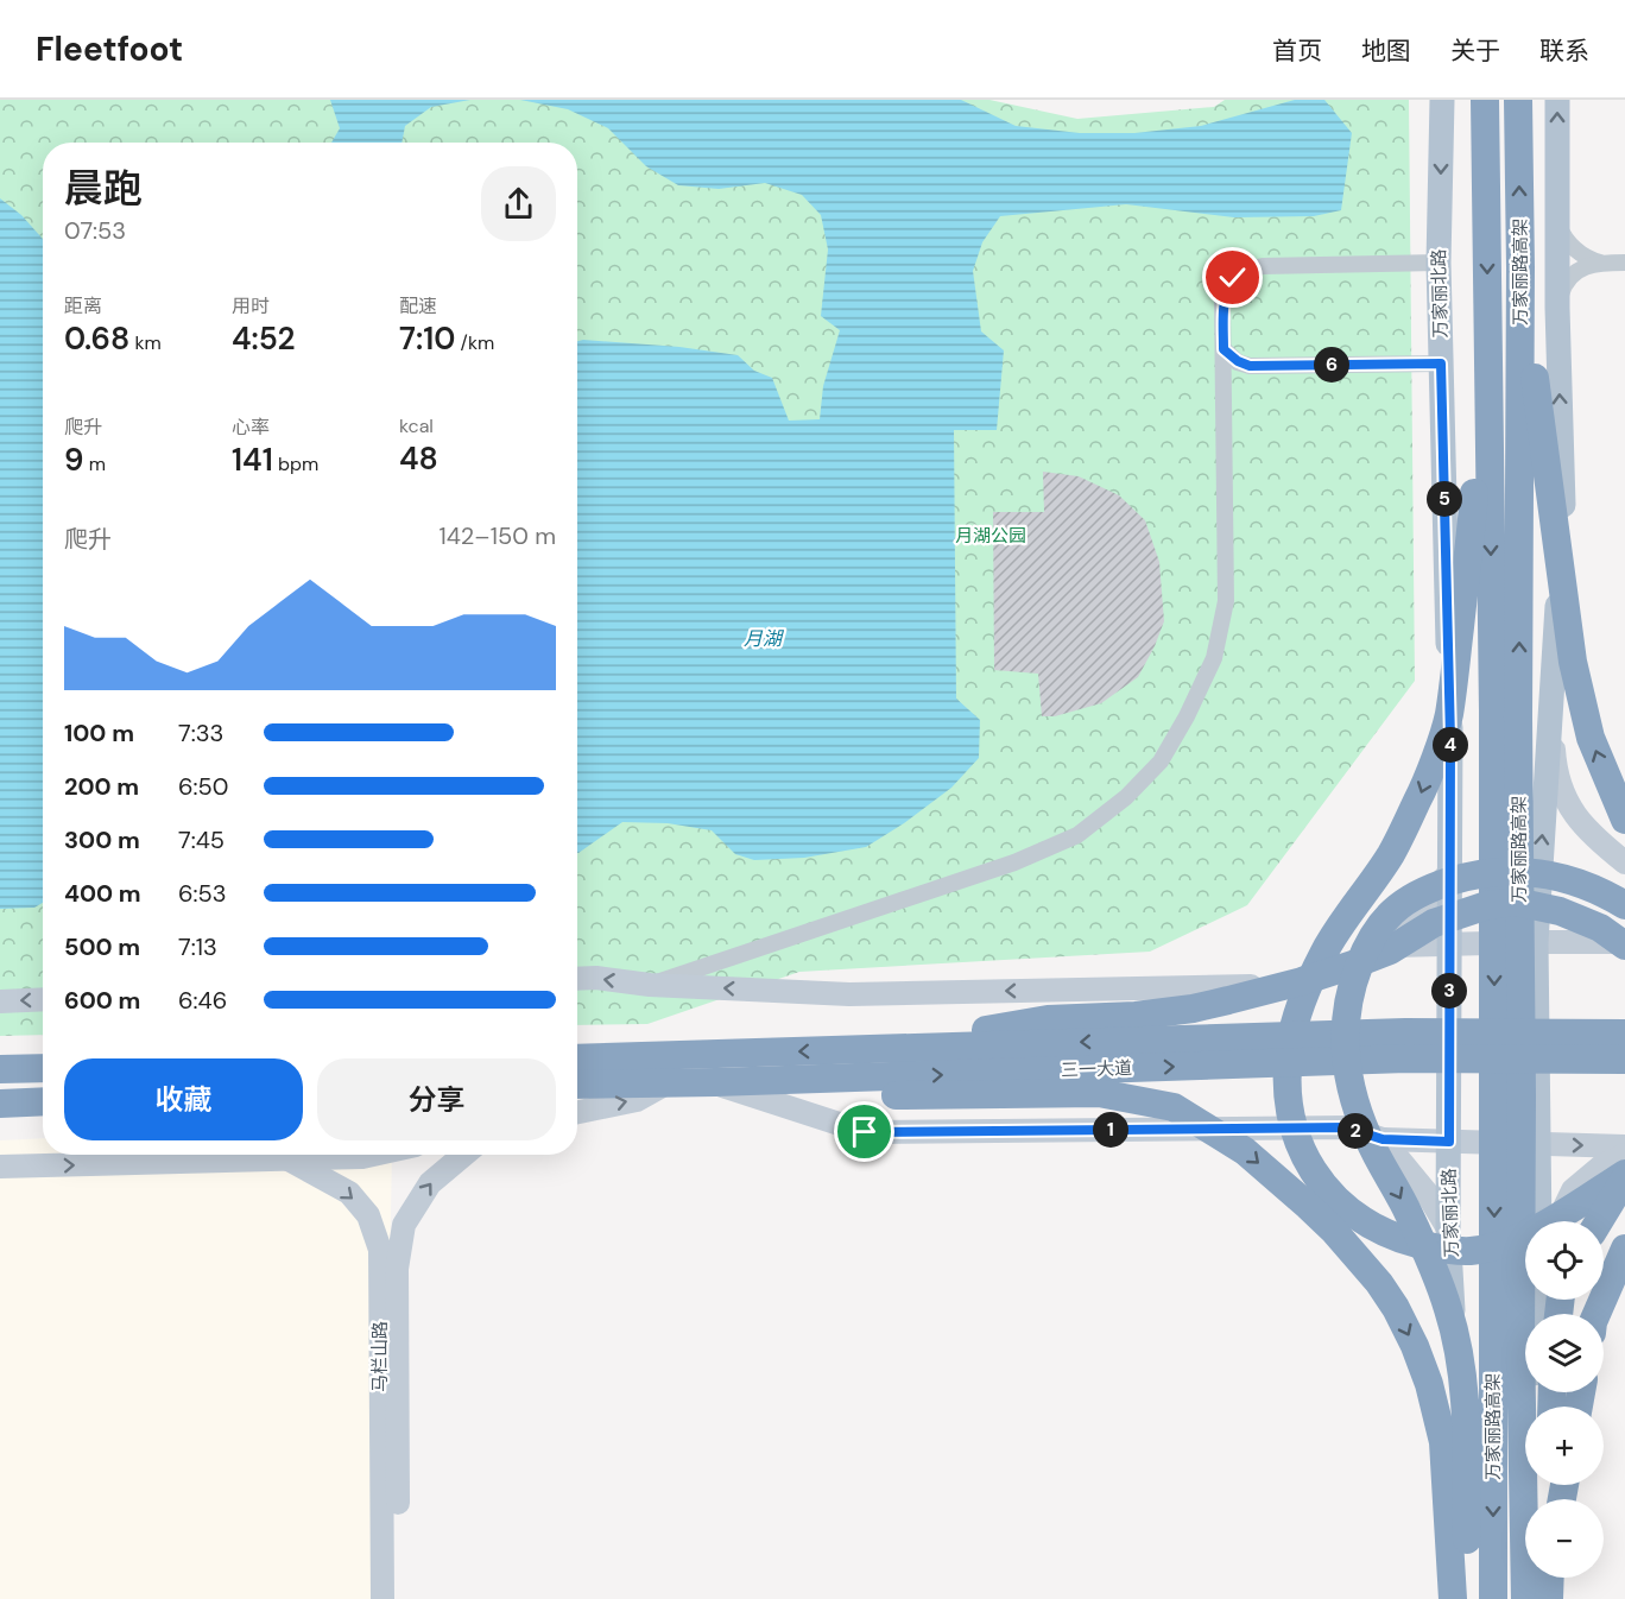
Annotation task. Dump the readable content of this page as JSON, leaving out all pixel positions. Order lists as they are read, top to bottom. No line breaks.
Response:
{"streets":{"highway":["万家丽路高架","三一大道"],"main road":["万家丽北路","马栏山路"]},"water":["月湖"],"parks":["月湖公园"],"page":{"header":"Fleetfoot","nav":["首页","地图","关于","联系"],"heading":["晨跑","07:53"],"stats":[["距离","0.68 km"],["用时","4:52"],["配速","7:10 /km"],["爬升","9 m"],["心率","141 bpm"],["kcal","48"]],"pins":["6","5","4","3","1","2"],"chart":["爬升","142–150 m"],"list":[{"name":"100 m","note":"7:33"},{"name":"200 m","note":"6:50"},{"name":"300 m","note":"7:45"},{"name":"400 m","note":"6:53"},{"name":"500 m","note":"7:13"},{"name":"600 m","note":"6:46"}],"buttons":["收藏","分享"],"map_buttons":["+","−"]}}
